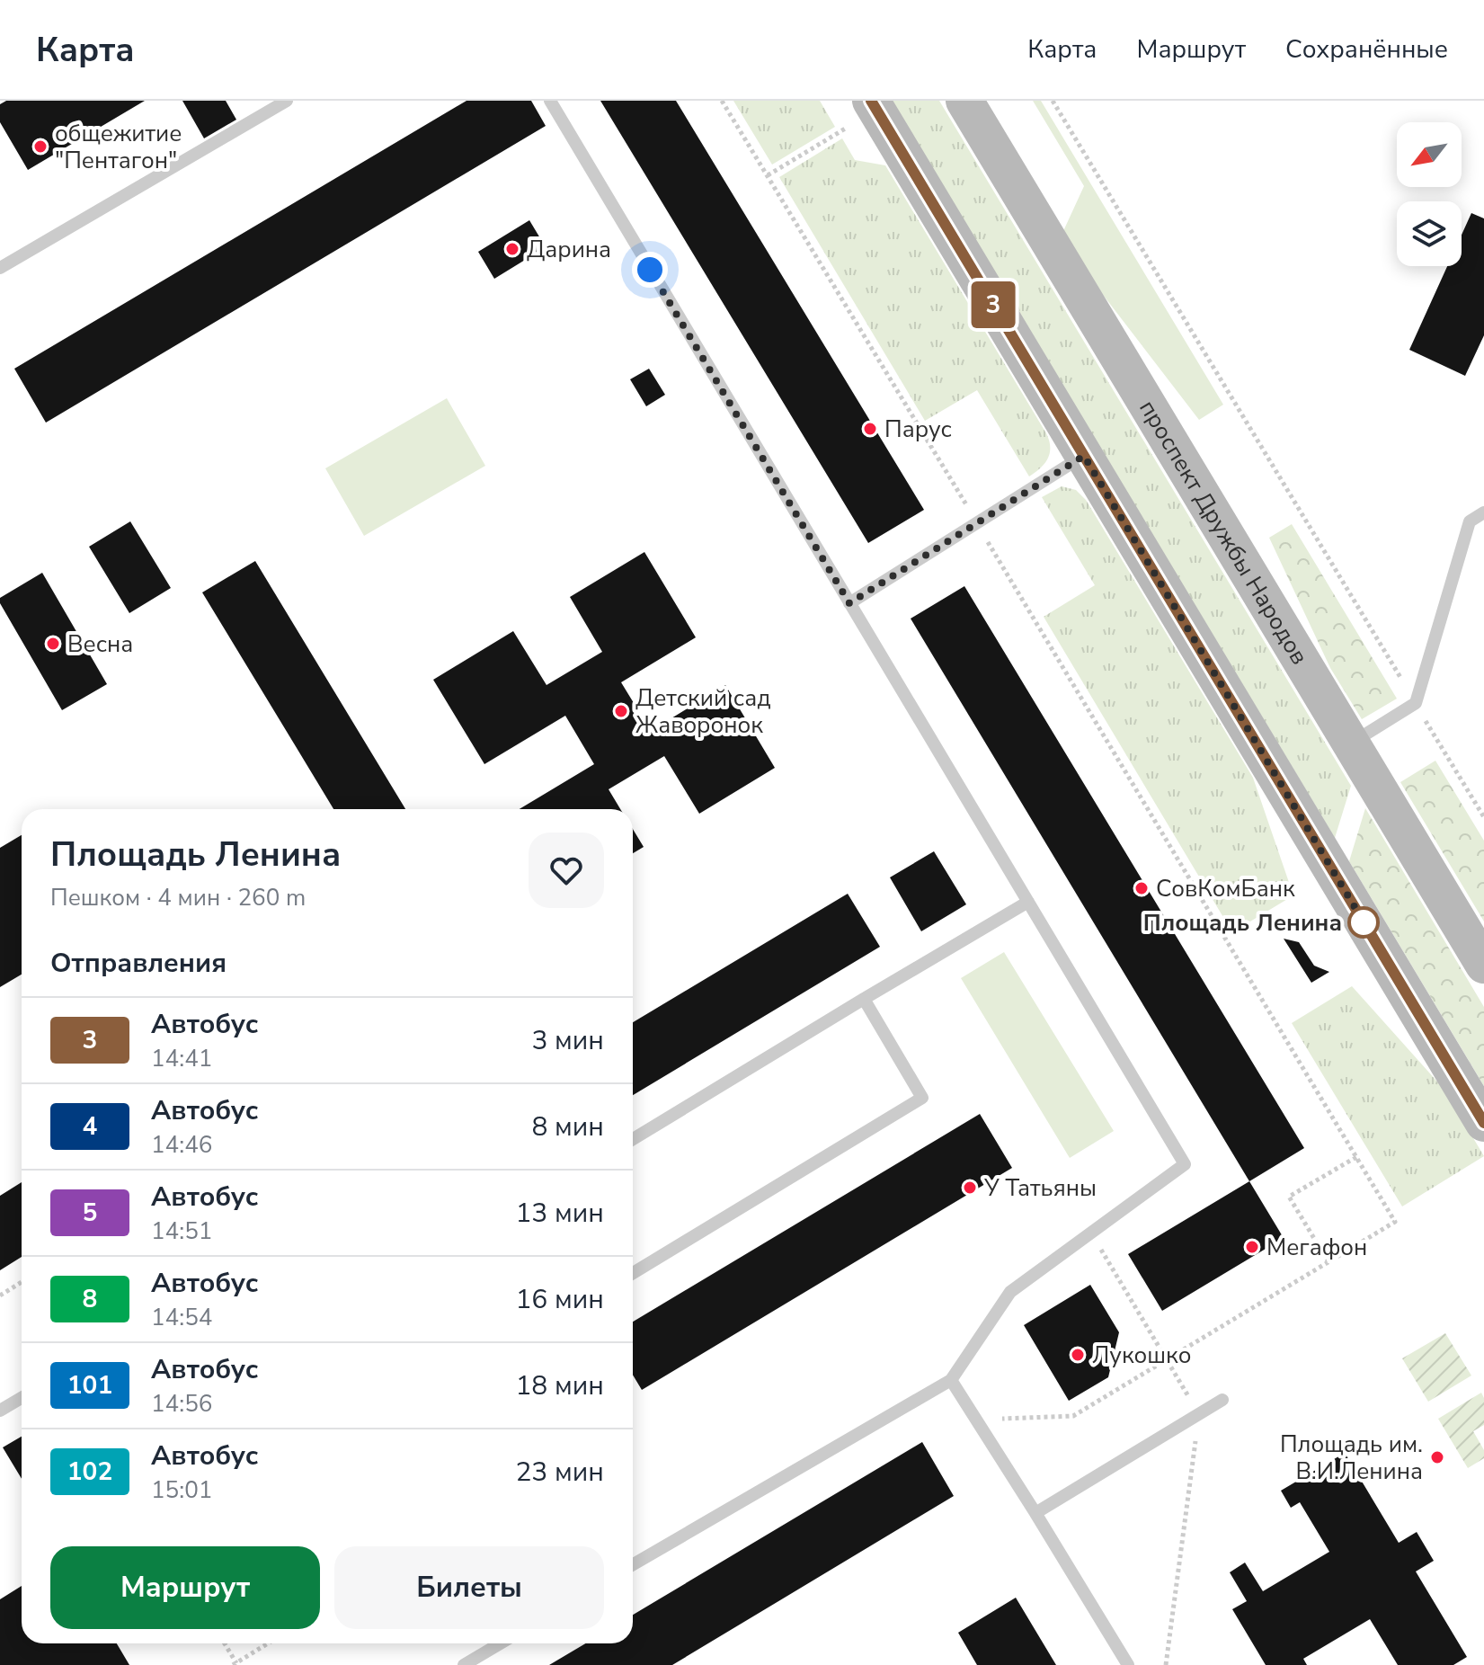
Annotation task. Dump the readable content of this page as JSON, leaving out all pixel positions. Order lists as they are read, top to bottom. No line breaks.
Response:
{"streets":{"street":["проспект Дружбы Народов"]},"places":["общежитие \"Пентагон\"","Дарина","Парус","Весна","Детский сад Жаворонок","СовКомБанк","Площадь Ленина","У Татьяны","Мегафон","Лукошко","Площадь им. В.И.Ленина"],"lines":["bus line 3"],"north":"bottom left","page":{"header":"Карта","nav":["Карта","Маршрут","Сохранённые"],"on_map":"3","heading":[["Площадь Ленина","Пешком · 4 мин · 260 m"],"Отправления"],"list":[{"mark":"3","name":"Автобус","note":"14:41","value":"3 мин"},{"mark":"4","name":"Автобус","note":"14:46","value":"8 мин"},{"mark":"5","name":"Автобус","note":"14:51","value":"13 мин"},{"mark":"8","name":"Автобус","note":"14:54","value":"16 мин"},{"mark":"101","name":"Автобус","note":"14:56","value":"18 мин"},{"mark":"102","name":"Автобус","note":"15:01","value":"23 мин"}],"buttons":["Маршрут","Билеты"]}}
